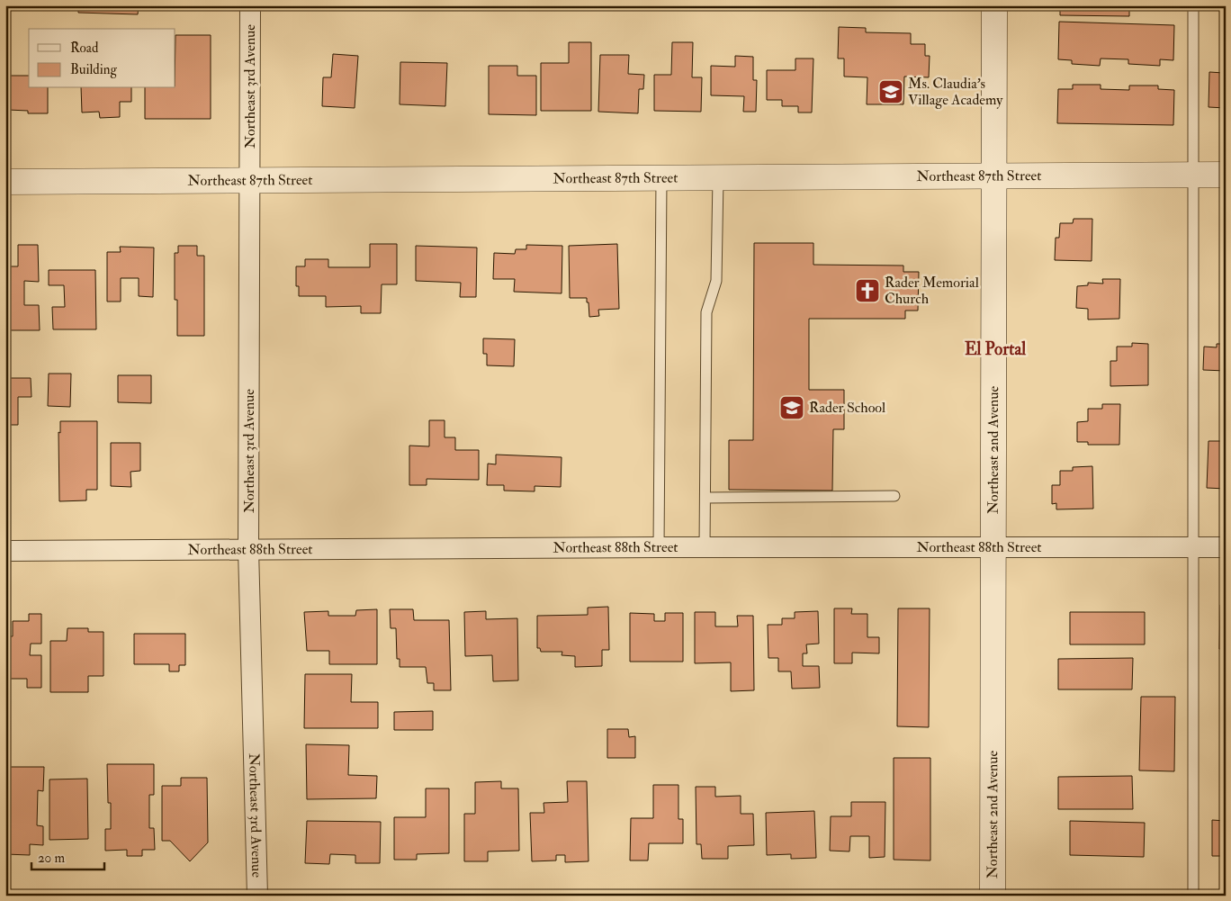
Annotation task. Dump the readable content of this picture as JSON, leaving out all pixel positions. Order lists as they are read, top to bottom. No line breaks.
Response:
{"streets":{"street":["Northeast 3rd Avenue","Northeast 87th Street","Northeast 2nd Avenue","Northeast 88th Street"]},"crossings":[["Northeast 3rd Avenue","Northeast 87th Street"],["Northeast 3rd Avenue","Northeast 88th Street"],["Northeast 87th Street","Northeast 2nd Avenue"],["Northeast 2nd Avenue","Northeast 88th Street"]],"districts":["El Portal"],"places":{"school or university":["Ms. Claudia's Village Academy","Rader School"],"church":["Rader Memorial Church"]},"legend":["Road","Building"],"scale_bar":"20 m"}
